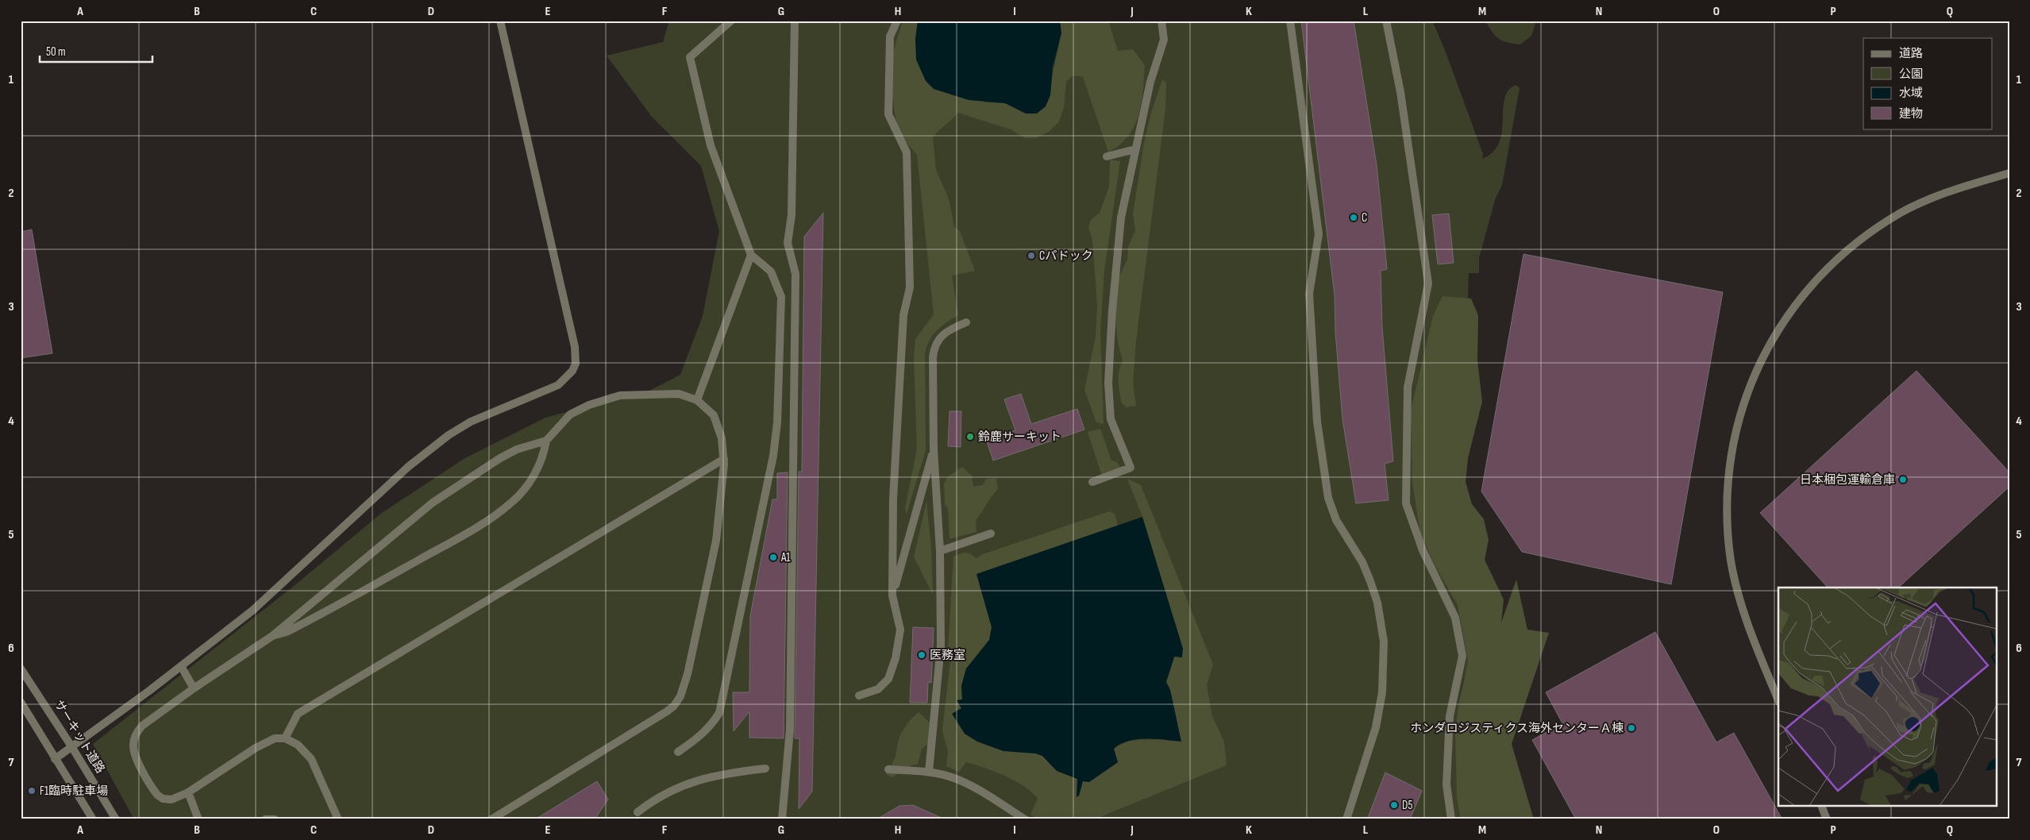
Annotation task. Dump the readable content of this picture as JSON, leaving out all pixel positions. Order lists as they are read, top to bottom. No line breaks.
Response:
{"streets":{"street":["サーキット道路"]},"places":["C","Cパドック","鈴鹿サーキット","日本梱包運輸倉庫","A1","医務室","ホンダロジスティクス海外センターＡ棟","F1臨時駐車場","D5"],"legend":["道路","公園","水域","建物"],"scale_bar":"50 m","grid":{"columns":["A","B","C","D","E","F","G","H","I","J","K","L","M","N","O","P","Q"],"rows":["1","2","3","4","5","6","7"]}}
